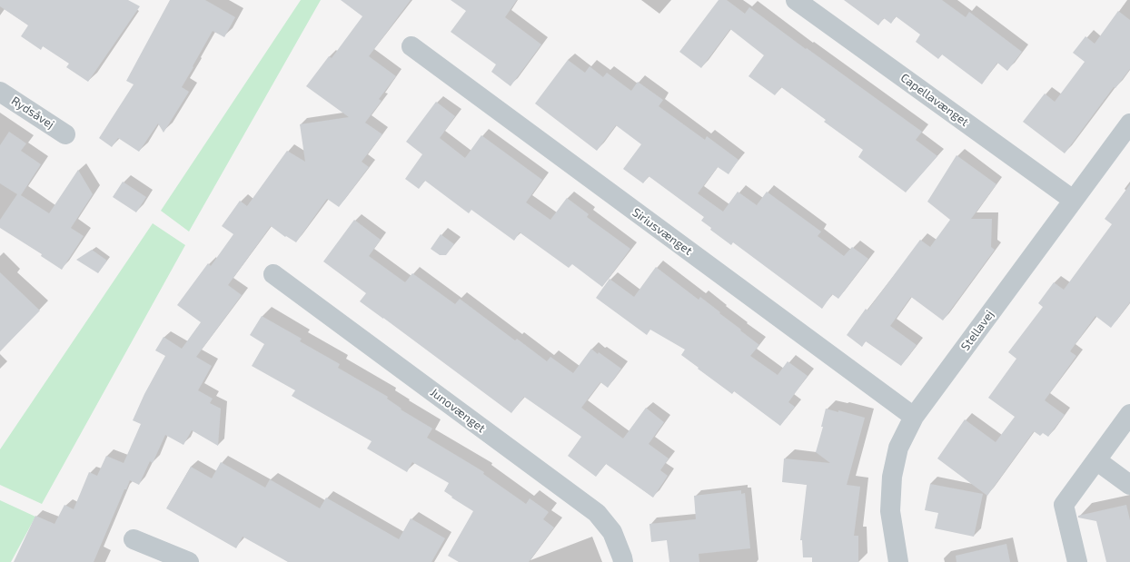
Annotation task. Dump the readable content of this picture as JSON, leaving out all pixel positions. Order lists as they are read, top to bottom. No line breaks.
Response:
{"streets":{"street":["Capellavænget","Rydsåvej","Siriusvænget","Stellavej","Junovænget"]},"crossings":[["Capellavænget","Stellavej"],["Siriusvænget","Stellavej"]]}
